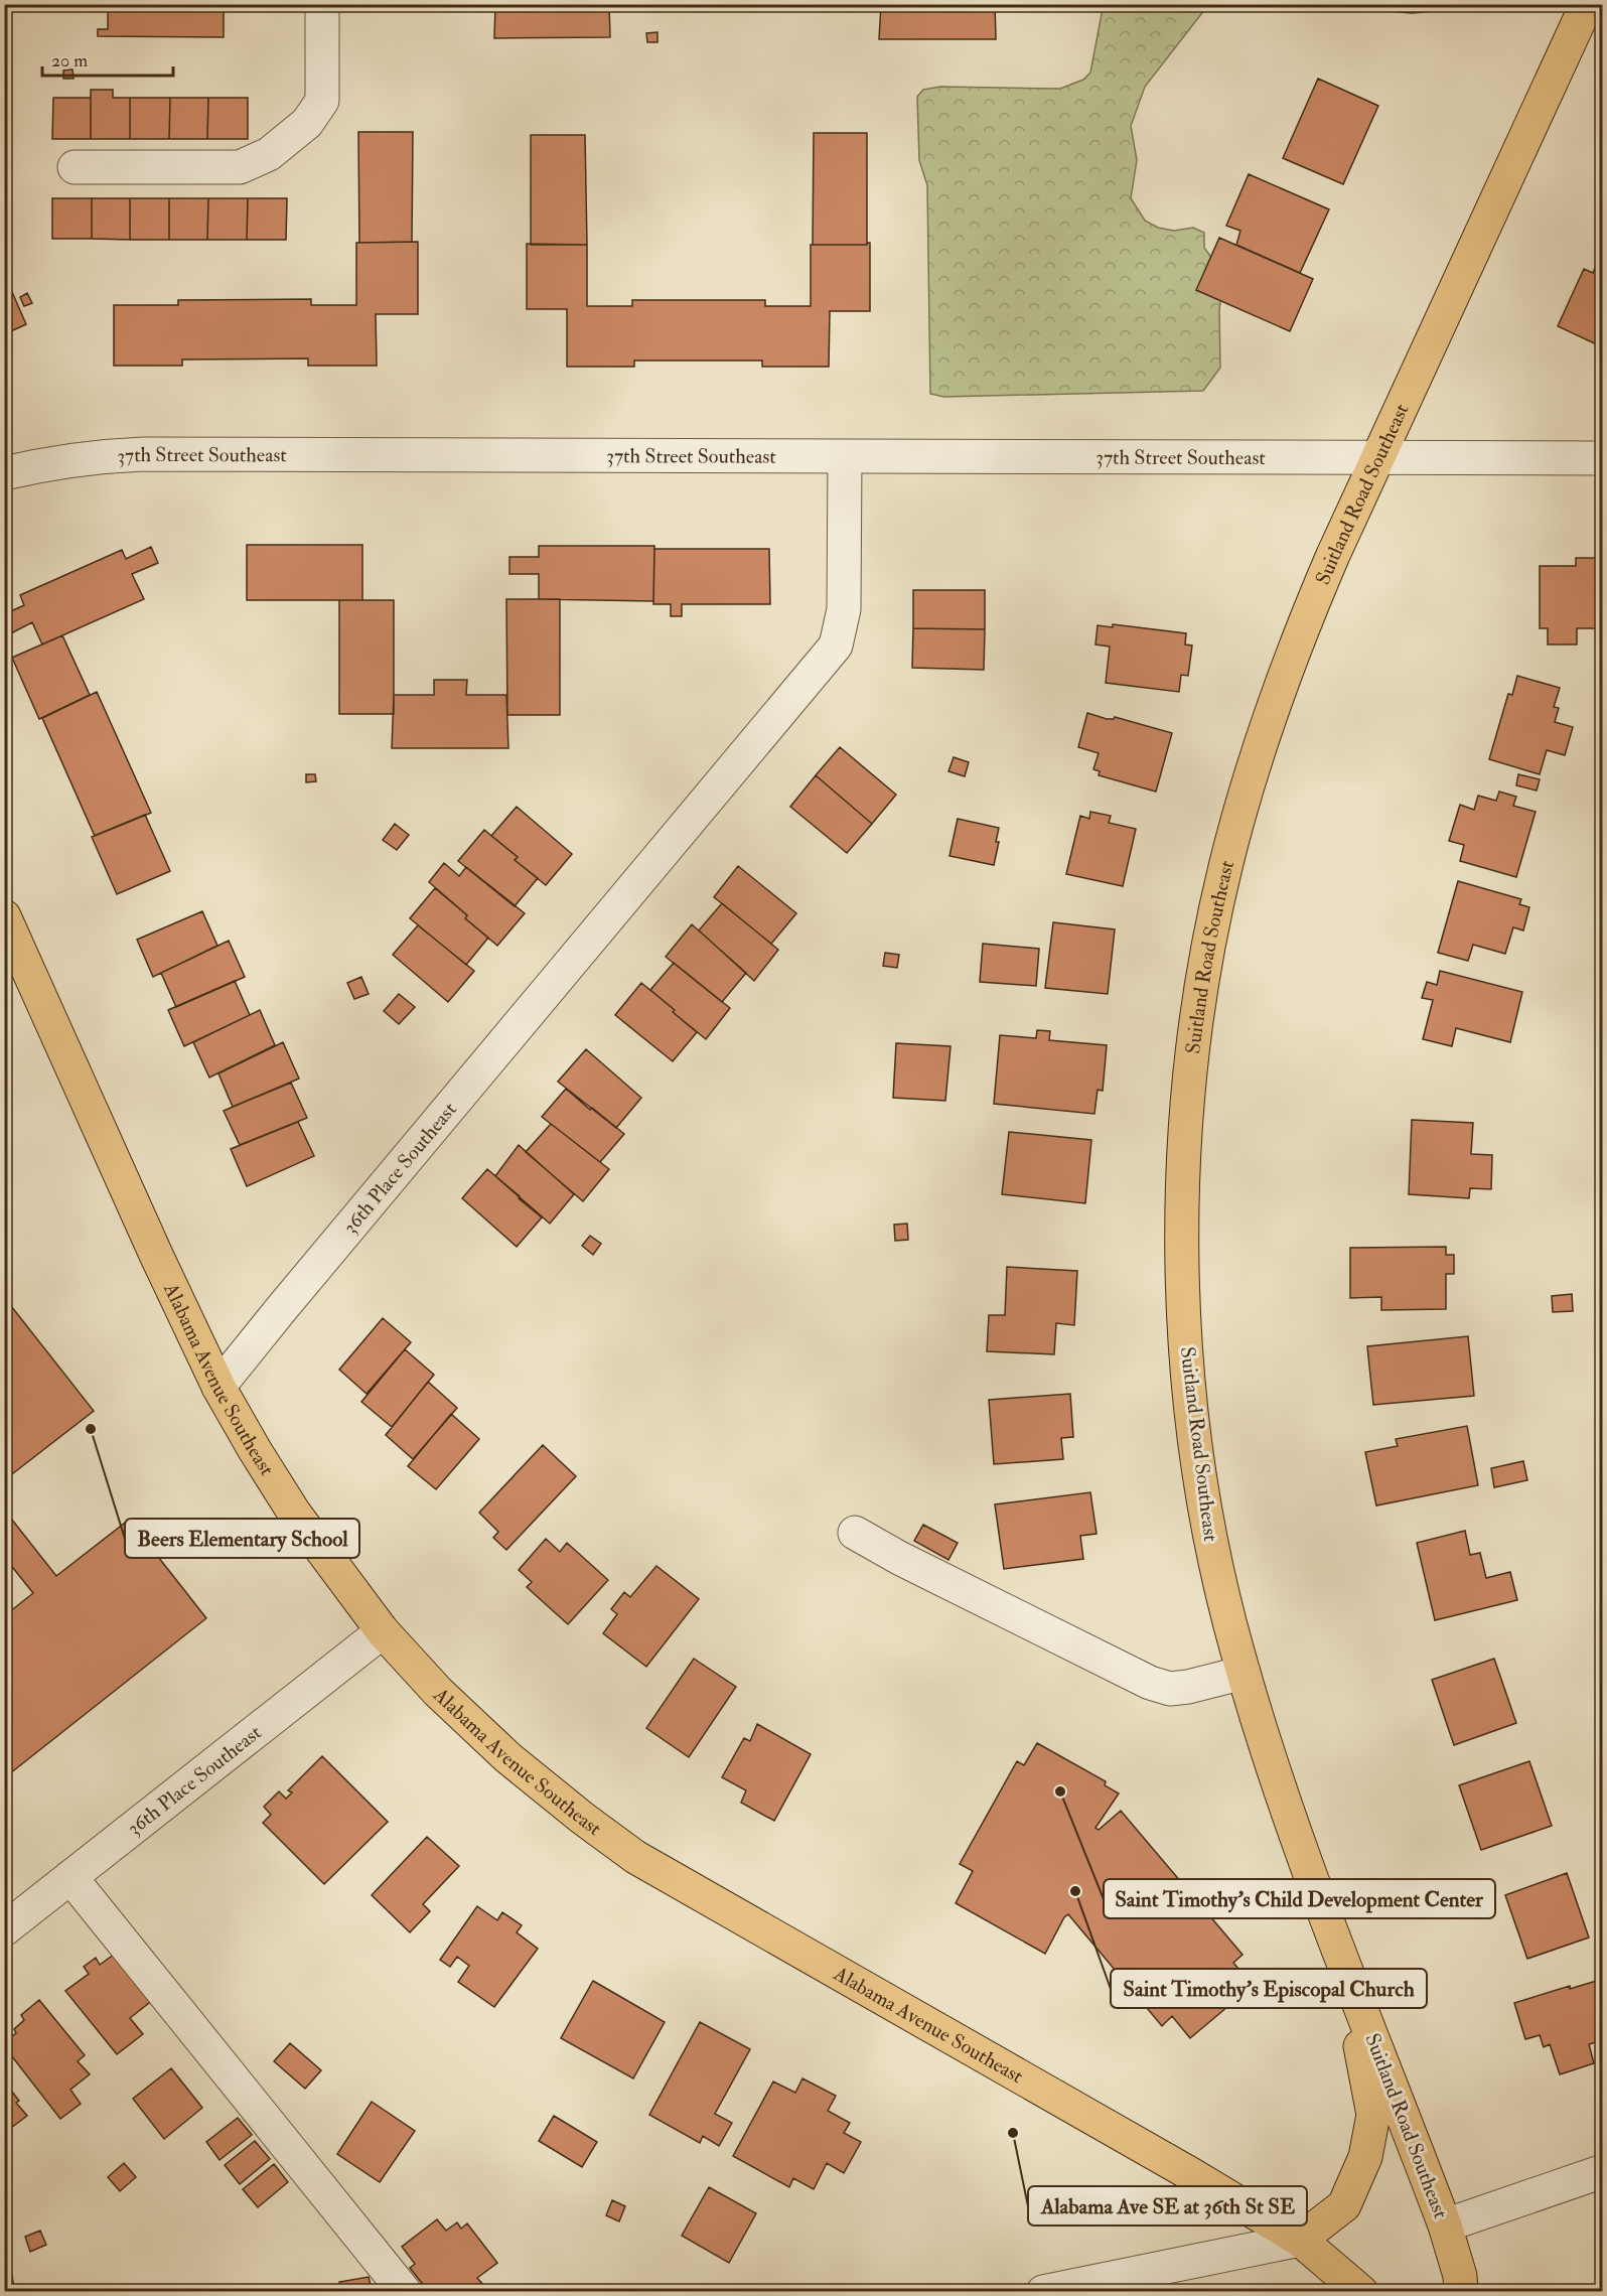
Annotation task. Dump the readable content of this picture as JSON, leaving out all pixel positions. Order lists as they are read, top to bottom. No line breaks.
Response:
{"streets":{"main road":["Suitland Road Southeast","Alabama Avenue Southeast"],"street":["37th Street Southeast","36th Place Southeast"]},"crossings":[["37th Street Southeast","Suitland Road Southeast"],["37th Street Southeast","36th Place Southeast"],["Suitland Road Southeast","Alabama Avenue Southeast"],["36th Place Southeast","Alabama Avenue Southeast"]],"places":["Beers Elementary School","Saint Timothy's Child Development Center","Saint Timothy's Episcopal Church","Alabama Ave SE at 36th St SE"],"scale_bar":"20 m"}
